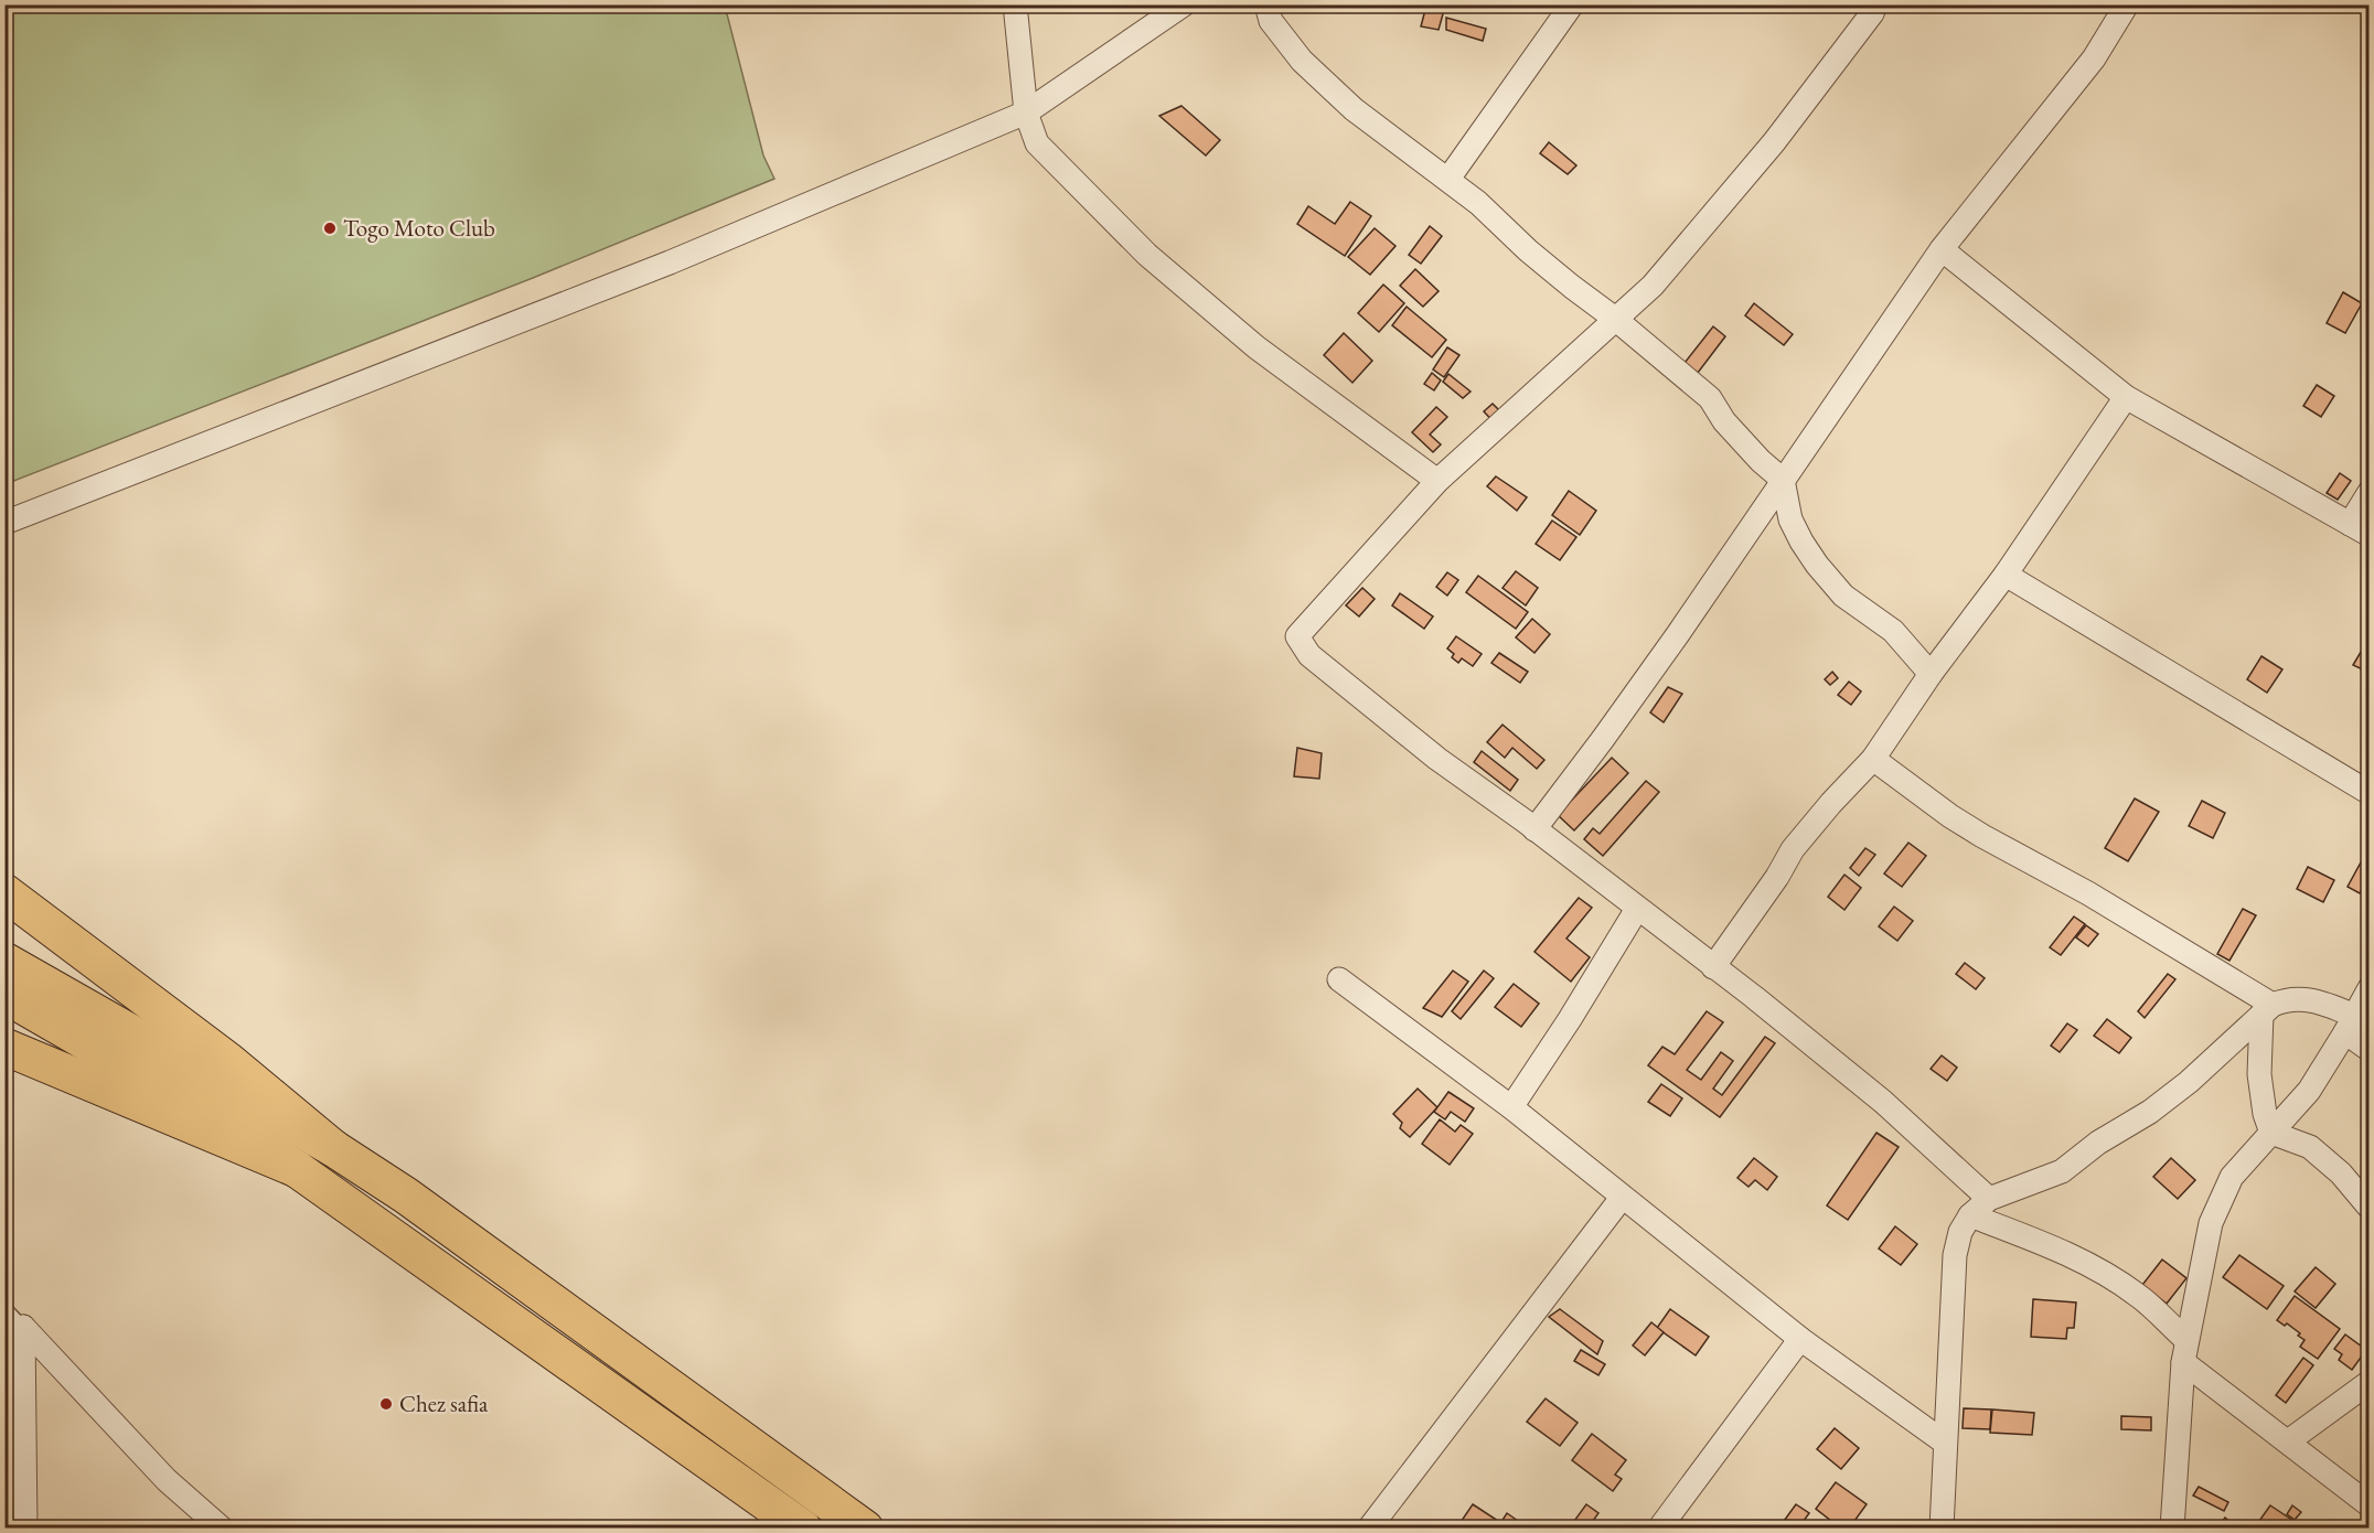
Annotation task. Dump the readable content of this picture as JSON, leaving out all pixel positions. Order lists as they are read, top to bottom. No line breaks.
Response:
{"places":["Togo Moto Club","Chez safia"]}
